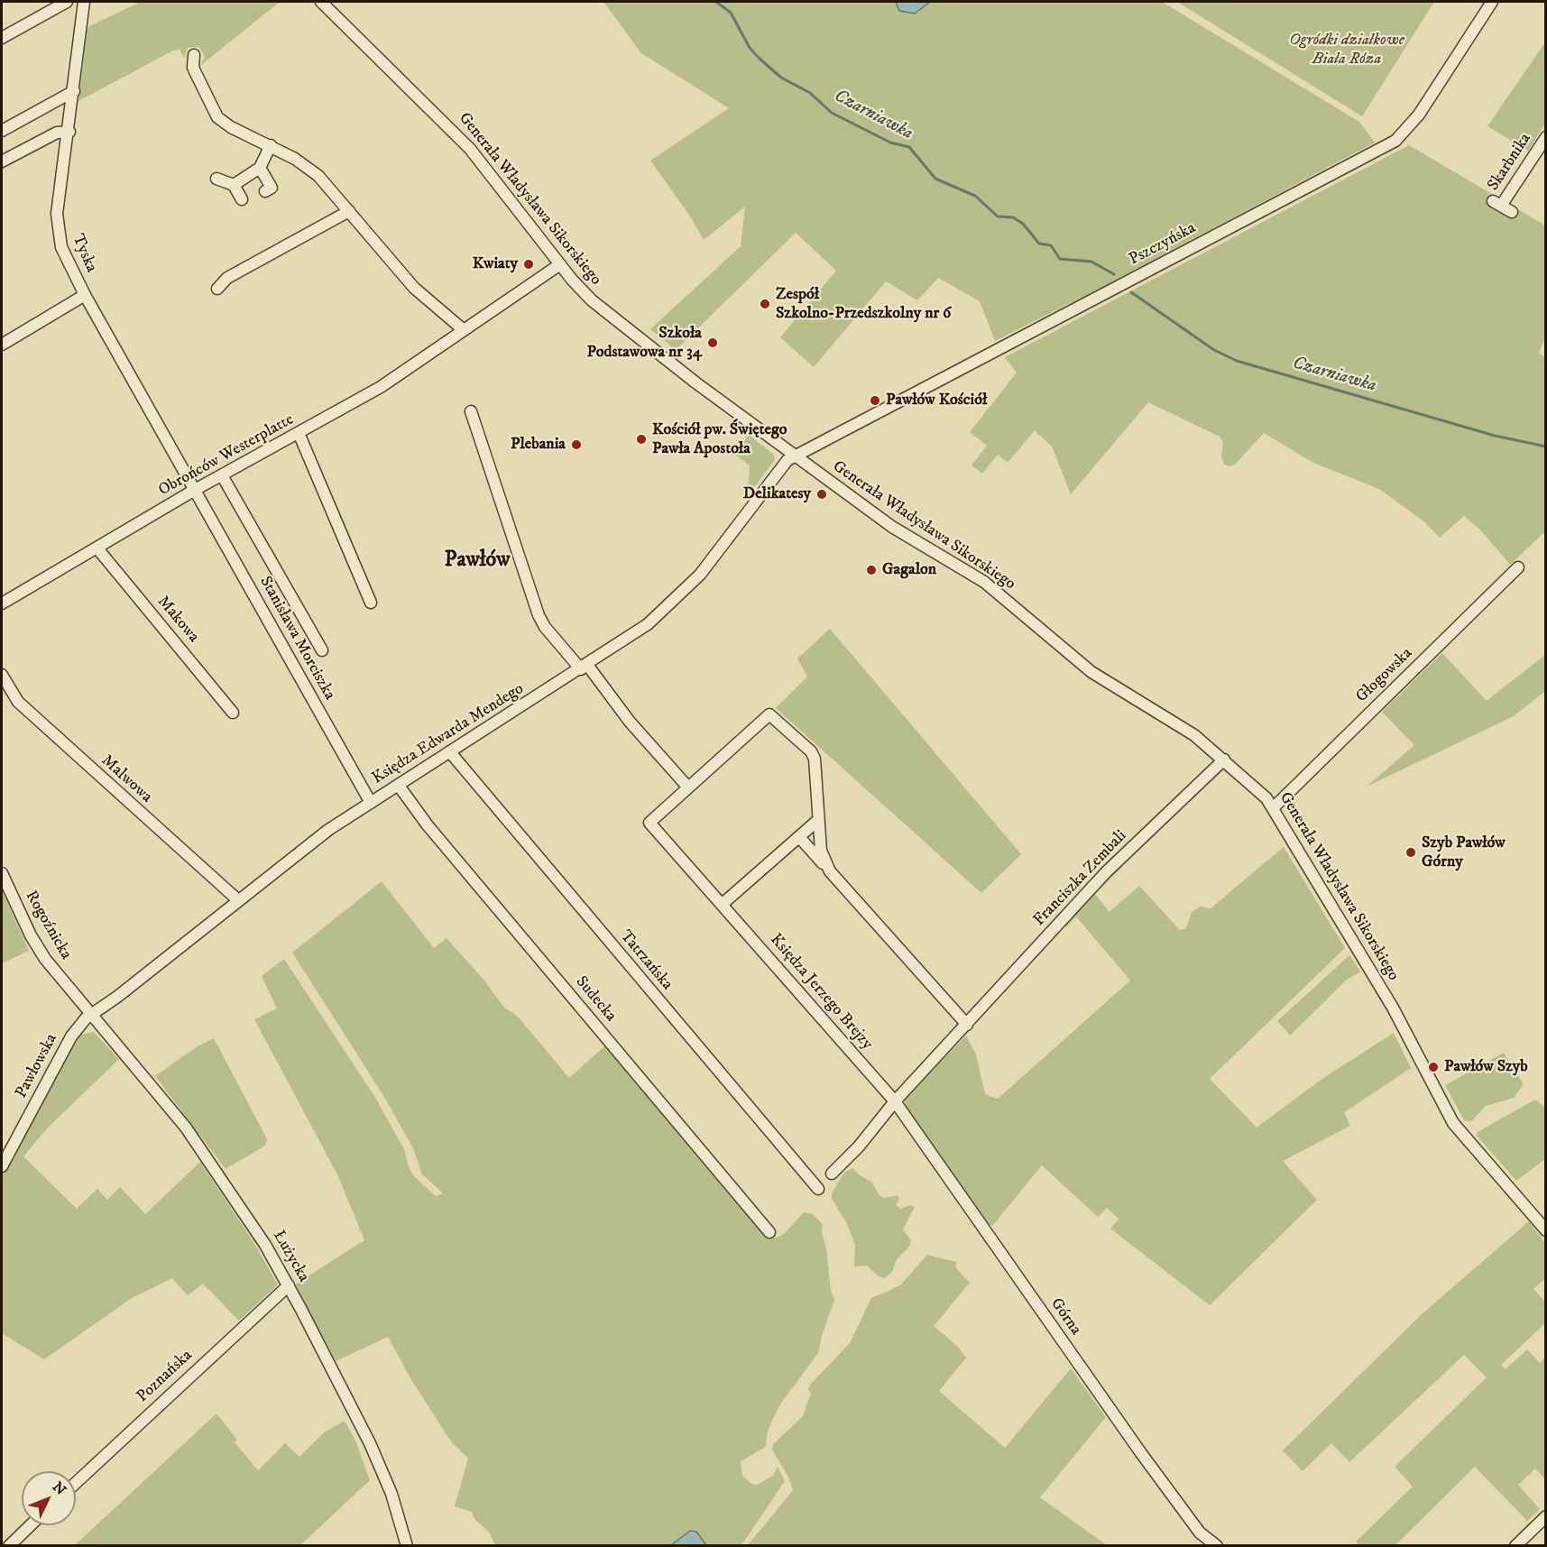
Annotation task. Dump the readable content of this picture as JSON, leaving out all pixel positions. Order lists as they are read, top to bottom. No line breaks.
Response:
{"streets":{"street":["Skarbnika","Generała Władysława Sikorskiego","Pszczyńska","Tyska","Obrońców Westerplatte","Makowa","Stanisława Morciszka","Głogowska","Księdza Edwarda Mendego","Malwowa","Franciszka Zembali","Rogoźnicka","Tatrzańska","Księdza Jerzego Brejzy","Sudecka","Pawłowska","Łużycka","Górna","Poznańska"]},"crossings":[["Generała Władysława Sikorskiego","Pszczyńska"],["Generała Władysława Sikorskiego","Obrońców Westerplatte"],["Generała Władysława Sikorskiego","Głogowska"],["Generała Władysława Sikorskiego","Księdza Edwarda Mendego"],["Generała Władysława Sikorskiego","Franciszka Zembali"],["Pszczyńska","Księdza Edwarda Mendego"],["Tyska","Obrońców Westerplatte"],["Tyska","Stanisława Morciszka"],["Obrońców Westerplatte","Makowa"],["Obrońców Westerplatte","Stanisława Morciszka"],["Stanisława Morciszka","Księdza Edwarda Mendego"],["Księdza Edwarda Mendego","Malwowa"],["Księdza Edwarda Mendego","Rogoźnicka"],["Księdza Edwarda Mendego","Tatrzańska"],["Księdza Edwarda Mendego","Sudecka"],["Księdza Edwarda Mendego","Pawłowska"],["Księdza Edwarda Mendego","Łużycka"],["Franciszka Zembali","Księdza Jerzego Brejzy"],["Franciszka Zembali","Górna"],["Rogoźnicka","Pawłowska"],["Rogoźnicka","Łużycka"],["Księdza Jerzego Brejzy","Górna"],["Pawłowska","Łużycka"],["Łużycka","Poznańska"]],"districts":["Pawłów"],"water":["Czarniawka"],"parks":["Ogródki działkowe Biała Róza"],"places":["Kwiaty","Zespół Szkolno-Przedszkolny nr 6","Szkoła Podstawowa nr 34","Pawłów Kościół","Kościół pw. Świętego Pawła Apostoła","Plebania","Delikatesy","Gagalon","Szyb Pawłów Górny","Pawłów Szyb"],"north":"top right"}
